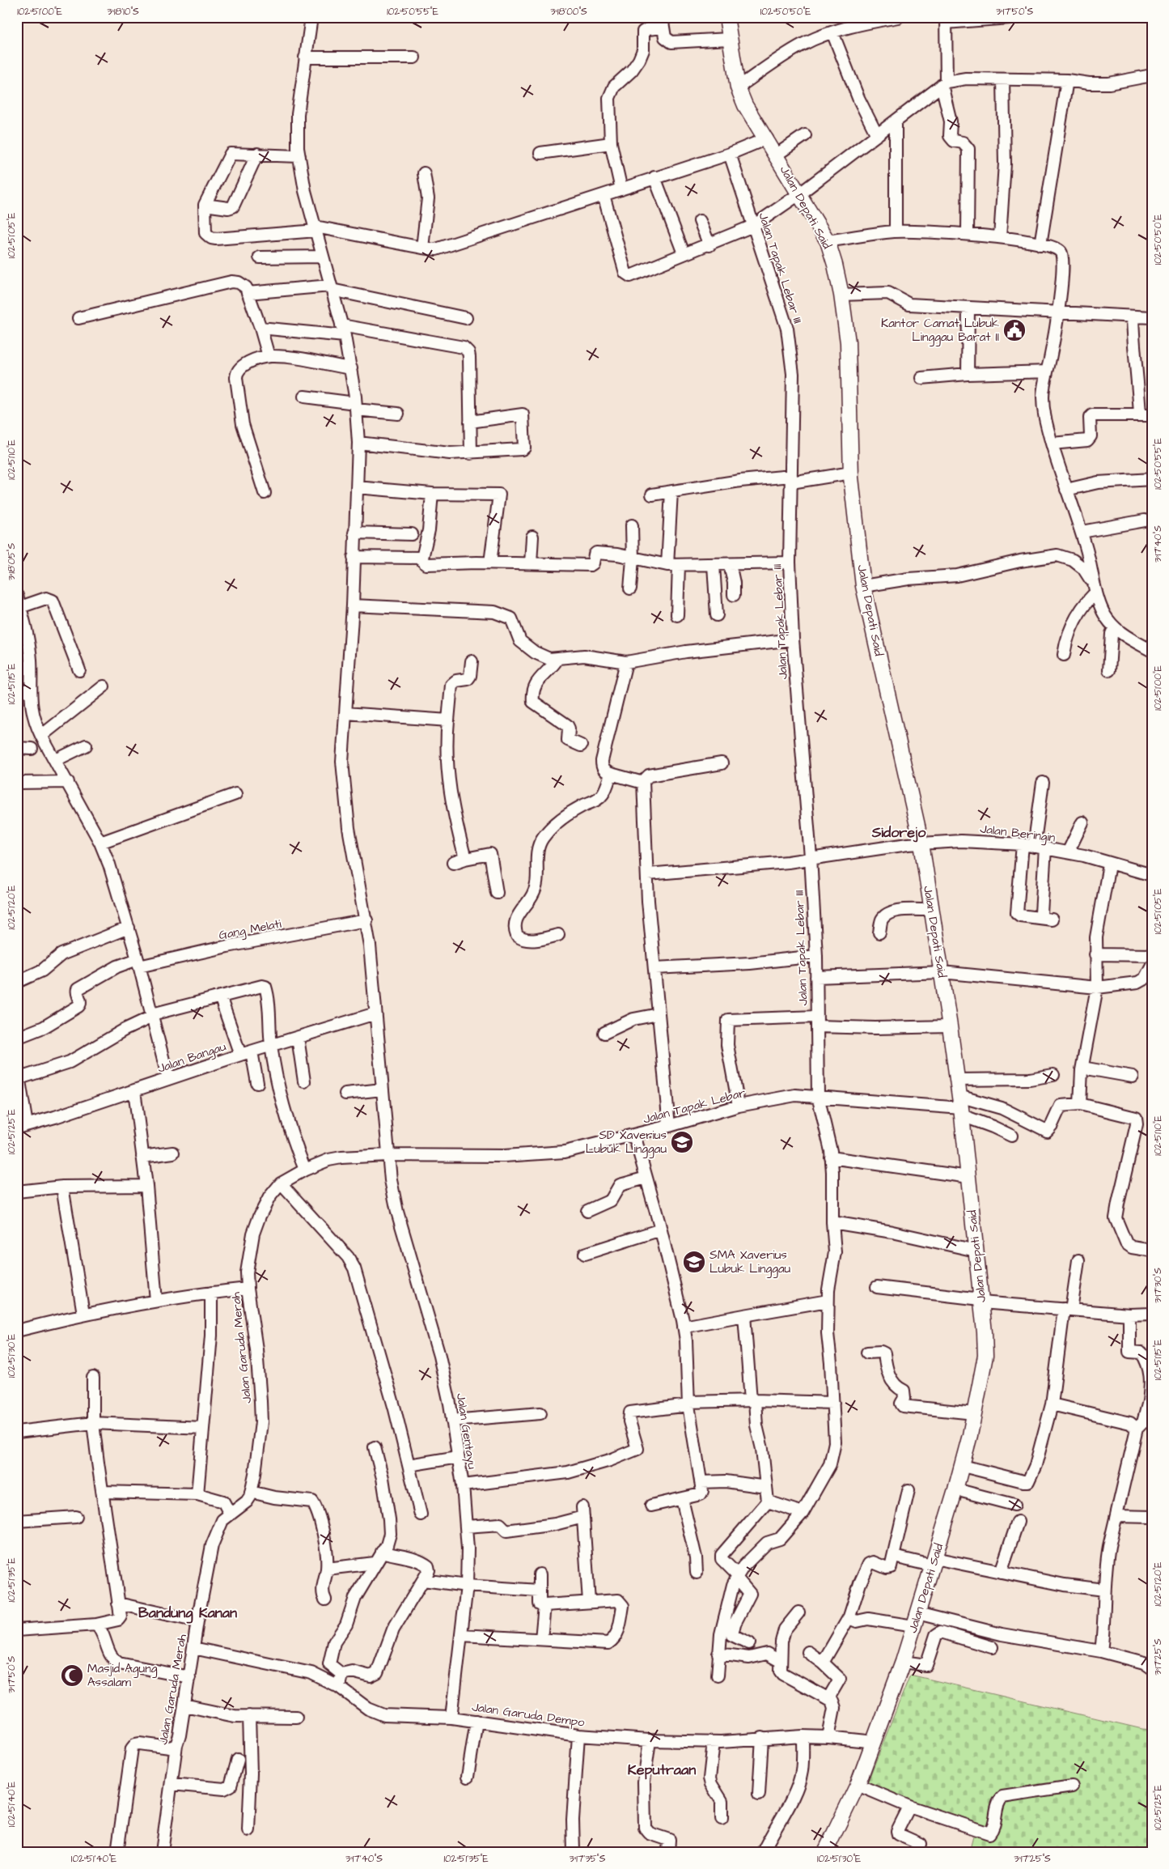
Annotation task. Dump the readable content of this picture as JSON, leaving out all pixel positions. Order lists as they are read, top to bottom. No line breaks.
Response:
{"streets":{"main road":["Jalan Depati Said"],"street":["Jalan Tapak Lebar III","Jalan Beringin","Gang Melati","Jalan Bangau","Jalan Tapak Lebar","Jalan Garuda Merah","Jalan Gentayu","Jalan Garuda Dempo"]},"crossings":[["Jalan Depati Said","Jalan Beringin"],["Jalan Depati Said","Jalan Tapak Lebar"],["Jalan Depati Said","Jalan Garuda Dempo"],["Jalan Tapak Lebar III","Jalan Beringin"],["Jalan Tapak Lebar III","Jalan Tapak Lebar"],["Gang Melati","Jalan Gentayu"],["Jalan Bangau","Jalan Gentayu"],["Jalan Tapak Lebar","Jalan Garuda Merah"],["Jalan Tapak Lebar","Jalan Gentayu"],["Jalan Garuda Merah","Jalan Gentayu"],["Jalan Garuda Merah","Jalan Garuda Dempo"],["Jalan Gentayu","Jalan Garuda Dempo"]],"districts":["Sidorejo","Bandung Kanan","Keputraan"],"places":{"public building":["Kantor Camat Lubuk Linggau Barat II"],"school or university":["SD Xaverius Lubuk Linggau","SMA Xaverius Lubuk Linggau"],"mosque":["Masjid Agung Assalam"]},"coordinates":["102°51'00\"E","3°18'10\"S","102°50'55\"E","3°18'00\"S","102°50'50\"E","3°17'50\"S","102°51'05\"E","102°51'10\"E","3°17'40\"S","3°18'05\"S","102°51'15\"E","102°51'20\"E","102°51'25\"E","3°17'30\"S","102°51'30\"E","102°51'35\"E","3°17'25\"S","102°51'40\"E","3°17'35\"S"]}
